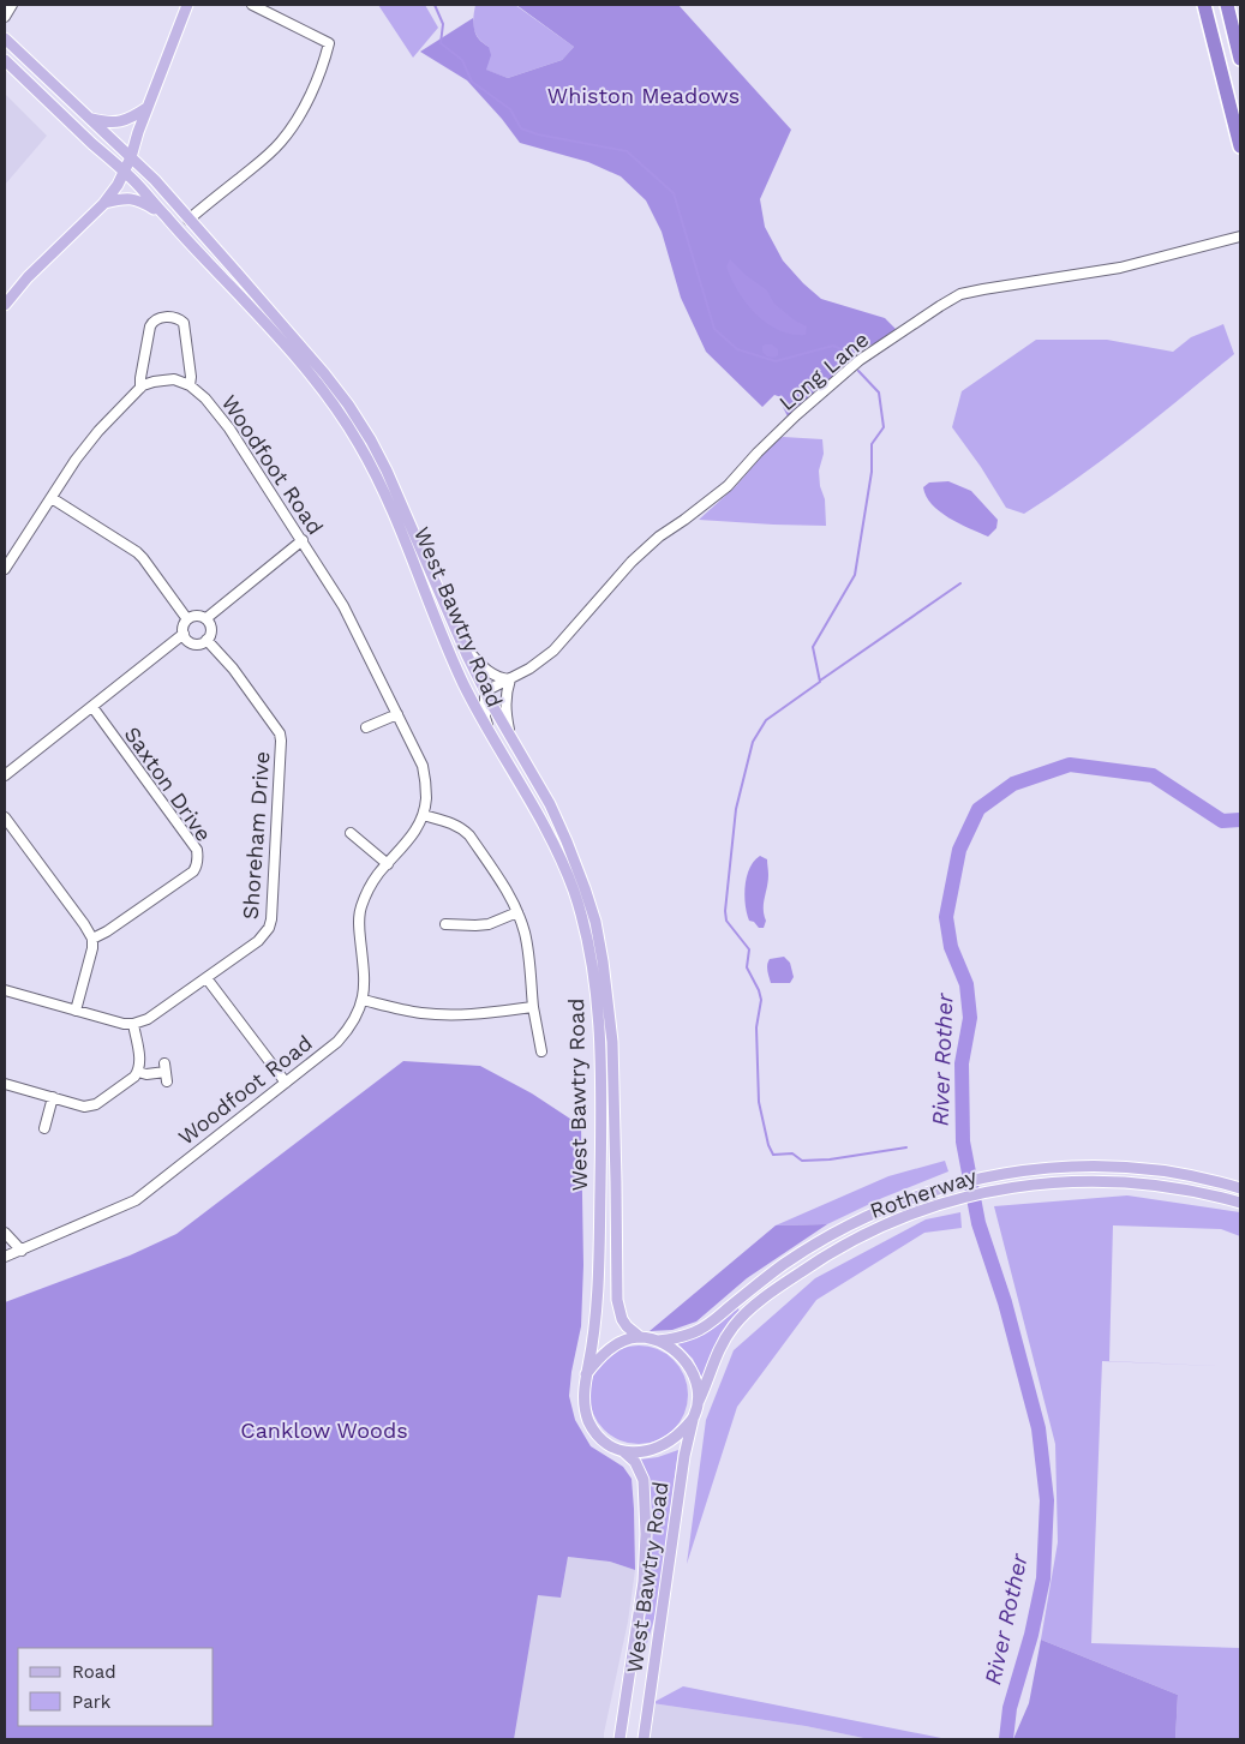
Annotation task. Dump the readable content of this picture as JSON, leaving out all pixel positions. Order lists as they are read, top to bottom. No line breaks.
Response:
{"streets":{"main road":["West Bawtry Road","Rotherway"],"street":["Long Lane","Woodfoot Road","Saxton Drive","Shoreham Drive"]},"crossings":[["Long Lane","West Bawtry Road"],["West Bawtry Road","Rotherway"]],"water":["River Rother"],"parks":["Whiston Meadows","Canklow Woods"],"legend":["Road","Park"]}
